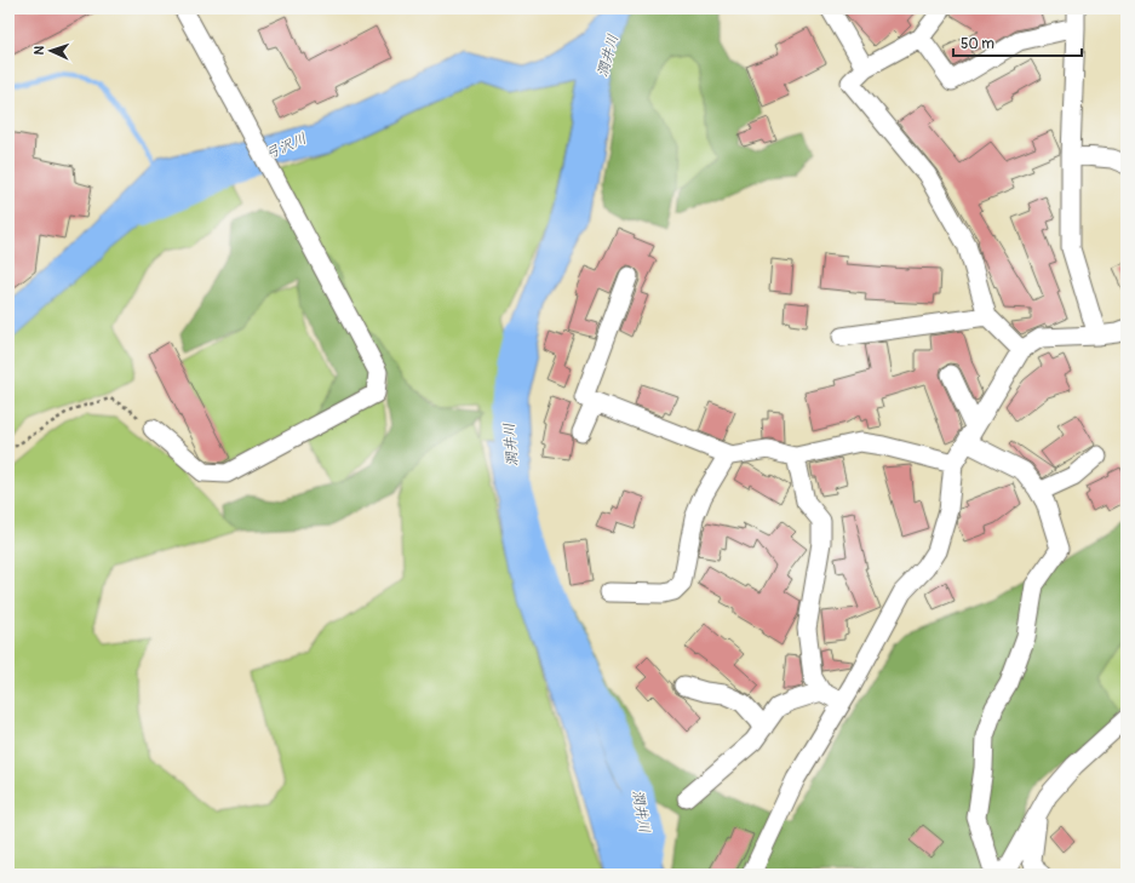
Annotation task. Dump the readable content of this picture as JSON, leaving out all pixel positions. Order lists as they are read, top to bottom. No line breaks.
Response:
{"water":["潤井川","弓沢川"],"scale_bar":"50 m","north":"left"}
